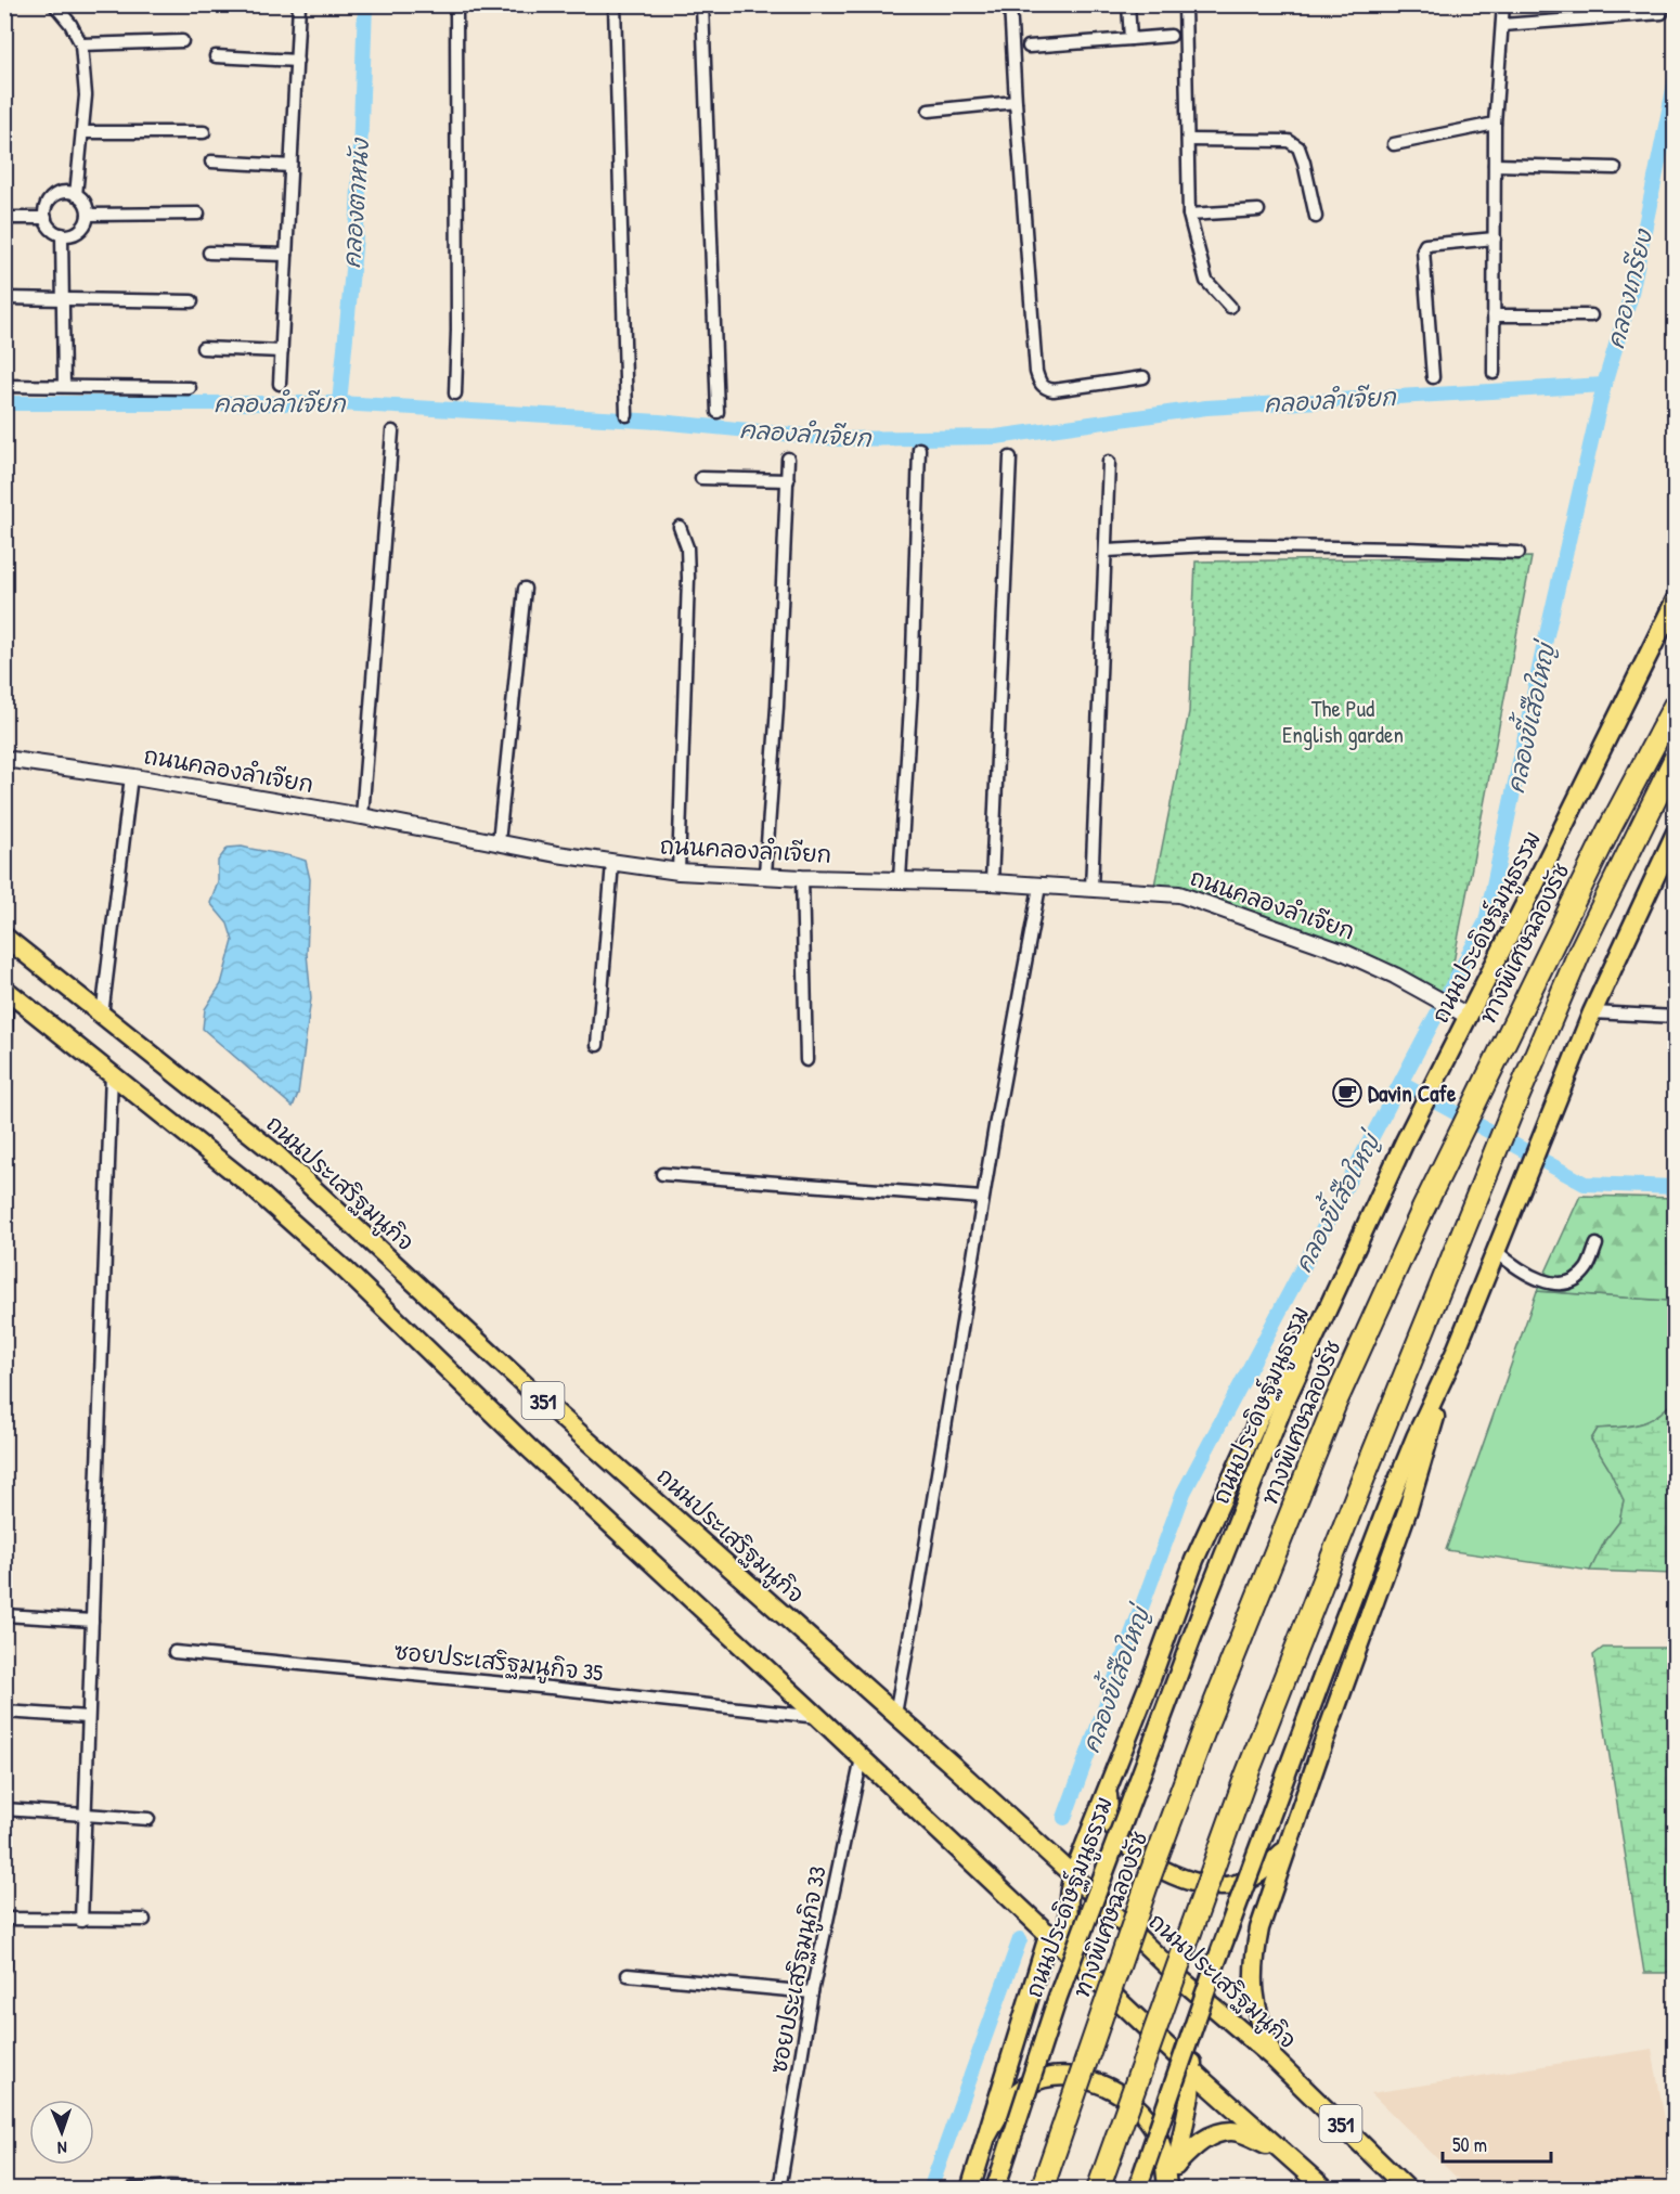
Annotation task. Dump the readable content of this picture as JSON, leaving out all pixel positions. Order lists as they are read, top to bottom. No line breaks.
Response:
{"streets":{"highway":["ทางพิเศษฉลองรัช"],"main road":["ถนนประดิษฐ์มนูธรรม","ถนนประเสริฐมนูกิจ","351"],"street":["ถนนคลองลำเจียก","ซอยประเสริฐมนูกิจ 35","ซอยประเสริฐมนูกิจ 33"]},"crossings":[["ถนนคลองลำเจียก","ถนนประดิษฐ์มนูธรรม"],["351","ซอยประเสริฐมนูกิจ 35"],["351","ซอยประเสริฐมนูกิจ 33"]],"water":["คลองตาหนัง","คลองเกรียง","คลองลำเจียก","คลองขี้เสือใหญ่"],"parks":["The Pud English garden"],"places":{"cafe":["Davin Cafe"]},"scale_bar":"50 m","north":"bottom"}
